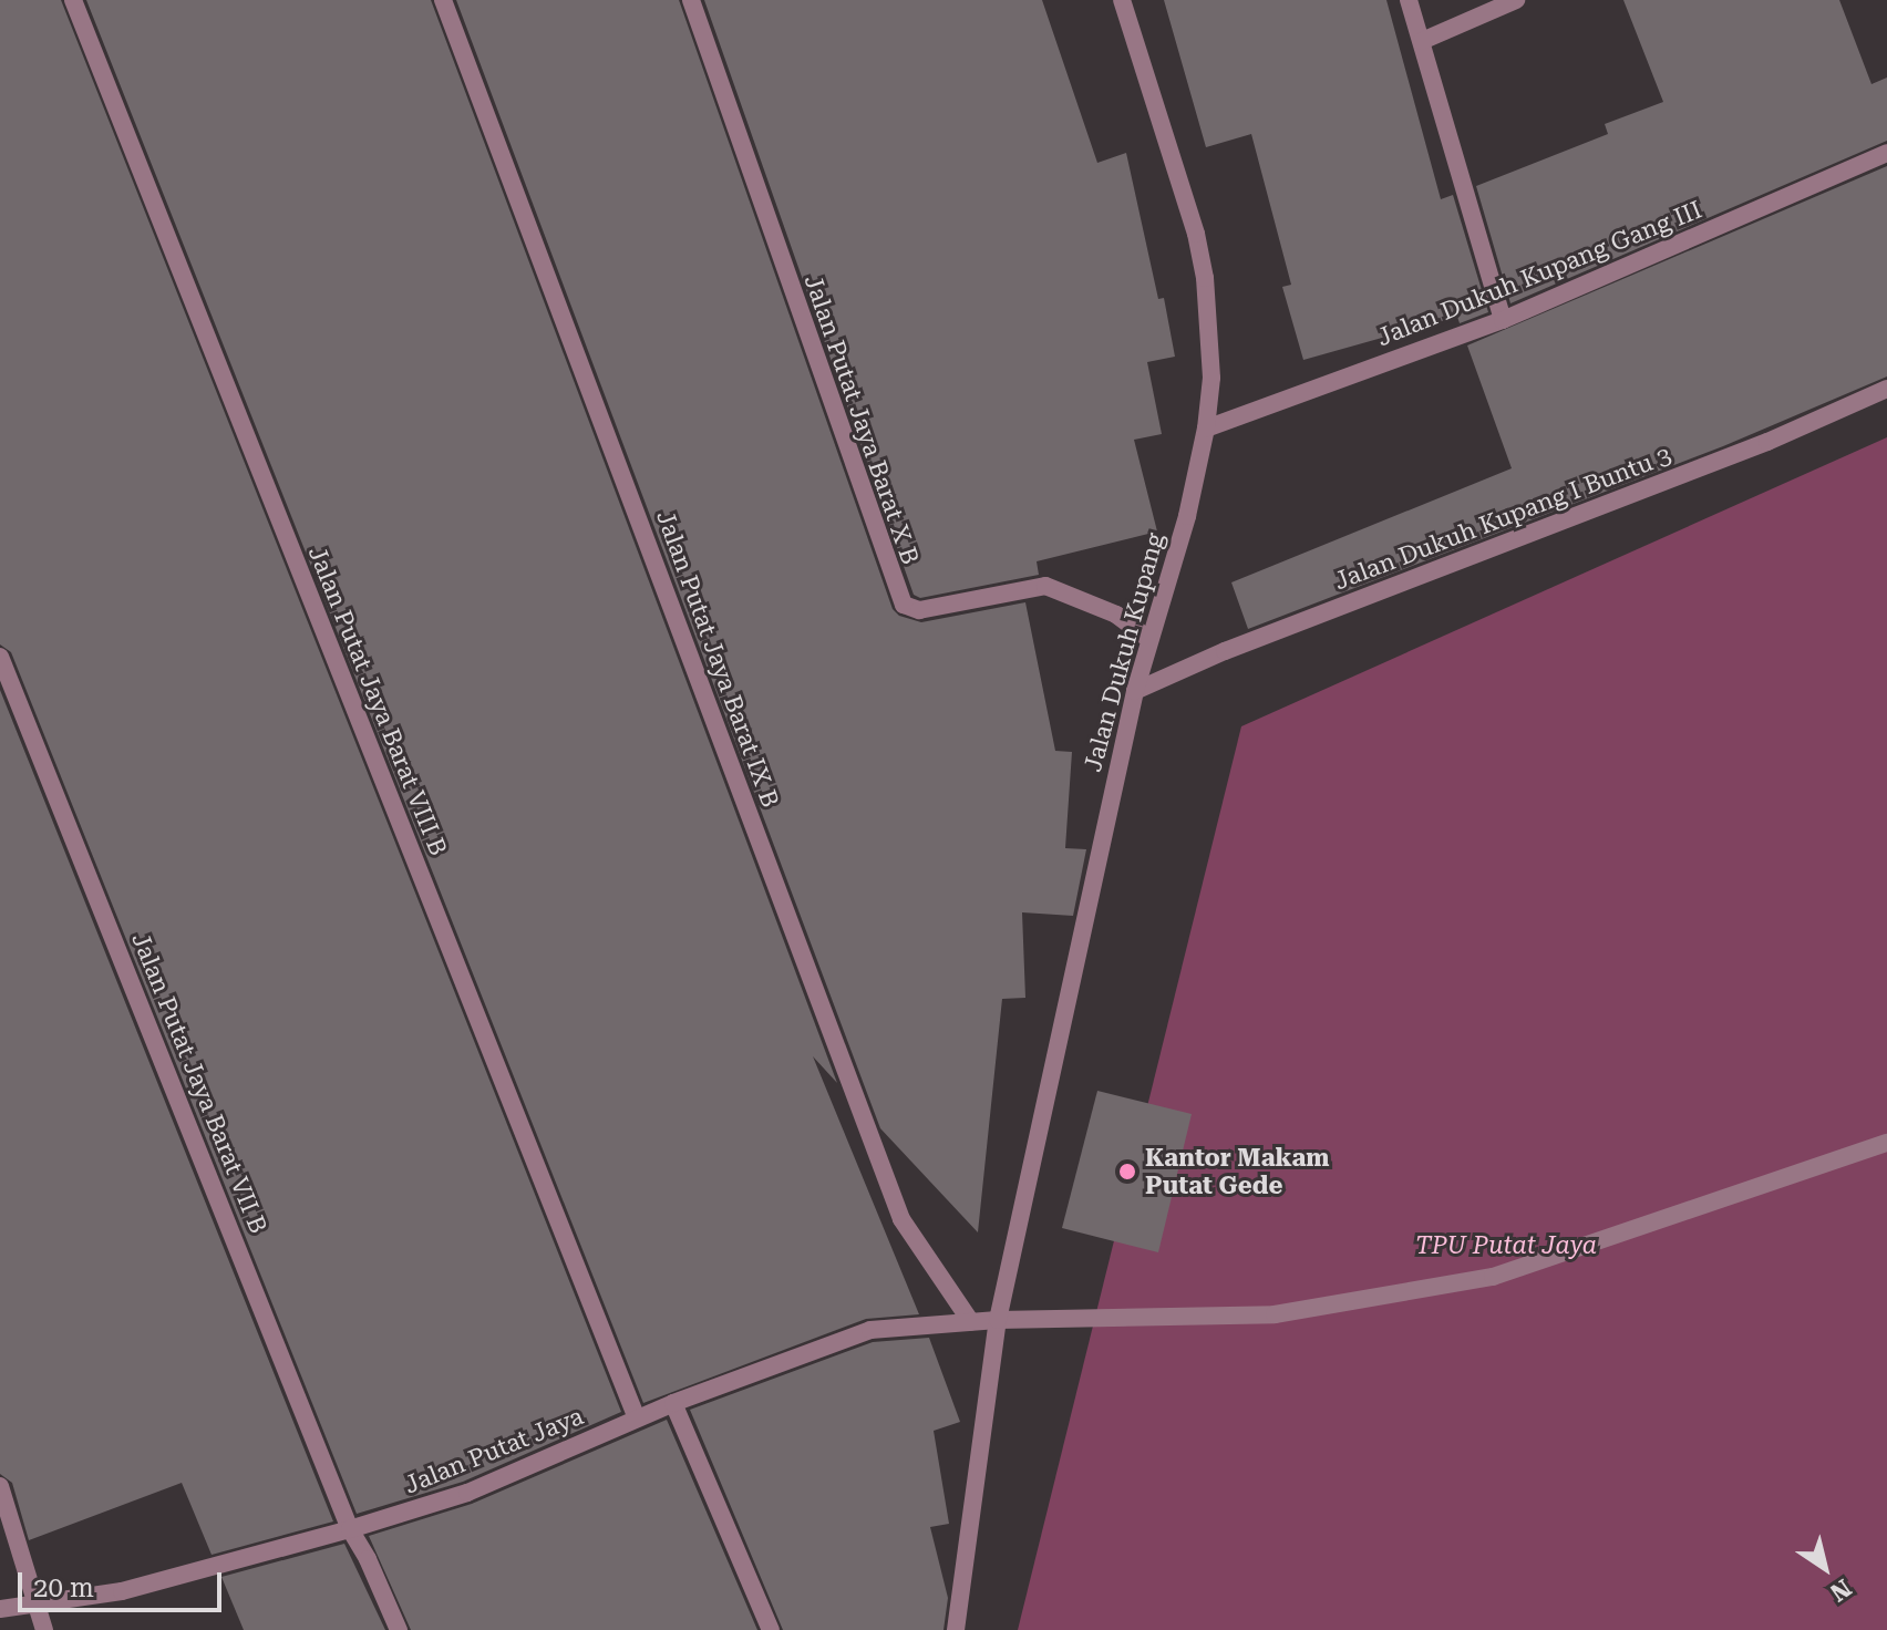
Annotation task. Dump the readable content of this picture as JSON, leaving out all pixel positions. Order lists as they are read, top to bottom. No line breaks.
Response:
{"streets":{"street":["Jalan Dukuh Kupang Gang III","Jalan Putat Jaya Barat X B","Jalan Dukuh Kupang I Buntu 3","Jalan Dukuh Kupang","Jalan Putat Jaya Barat IX B","Jalan Putat Jaya Barat VIII B","Jalan Putat Jaya Barat VII B","Jalan Putat Jaya"]},"crossings":[["Jalan Dukuh Kupang Gang III","Jalan Dukuh Kupang"],["Jalan Putat Jaya Barat X B","Jalan Dukuh Kupang"],["Jalan Dukuh Kupang I Buntu 3","Jalan Dukuh Kupang"],["Jalan Dukuh Kupang","Jalan Putat Jaya"],["Jalan Putat Jaya Barat IX B","Jalan Putat Jaya"],["Jalan Putat Jaya Barat VIII B","Jalan Putat Jaya"],["Jalan Putat Jaya Barat VII B","Jalan Putat Jaya"]],"parks":["TPU Putat Jaya"],"places":["Kantor Makam Putat Gede"],"scale_bar":"20 m","north":"bottom right"}
